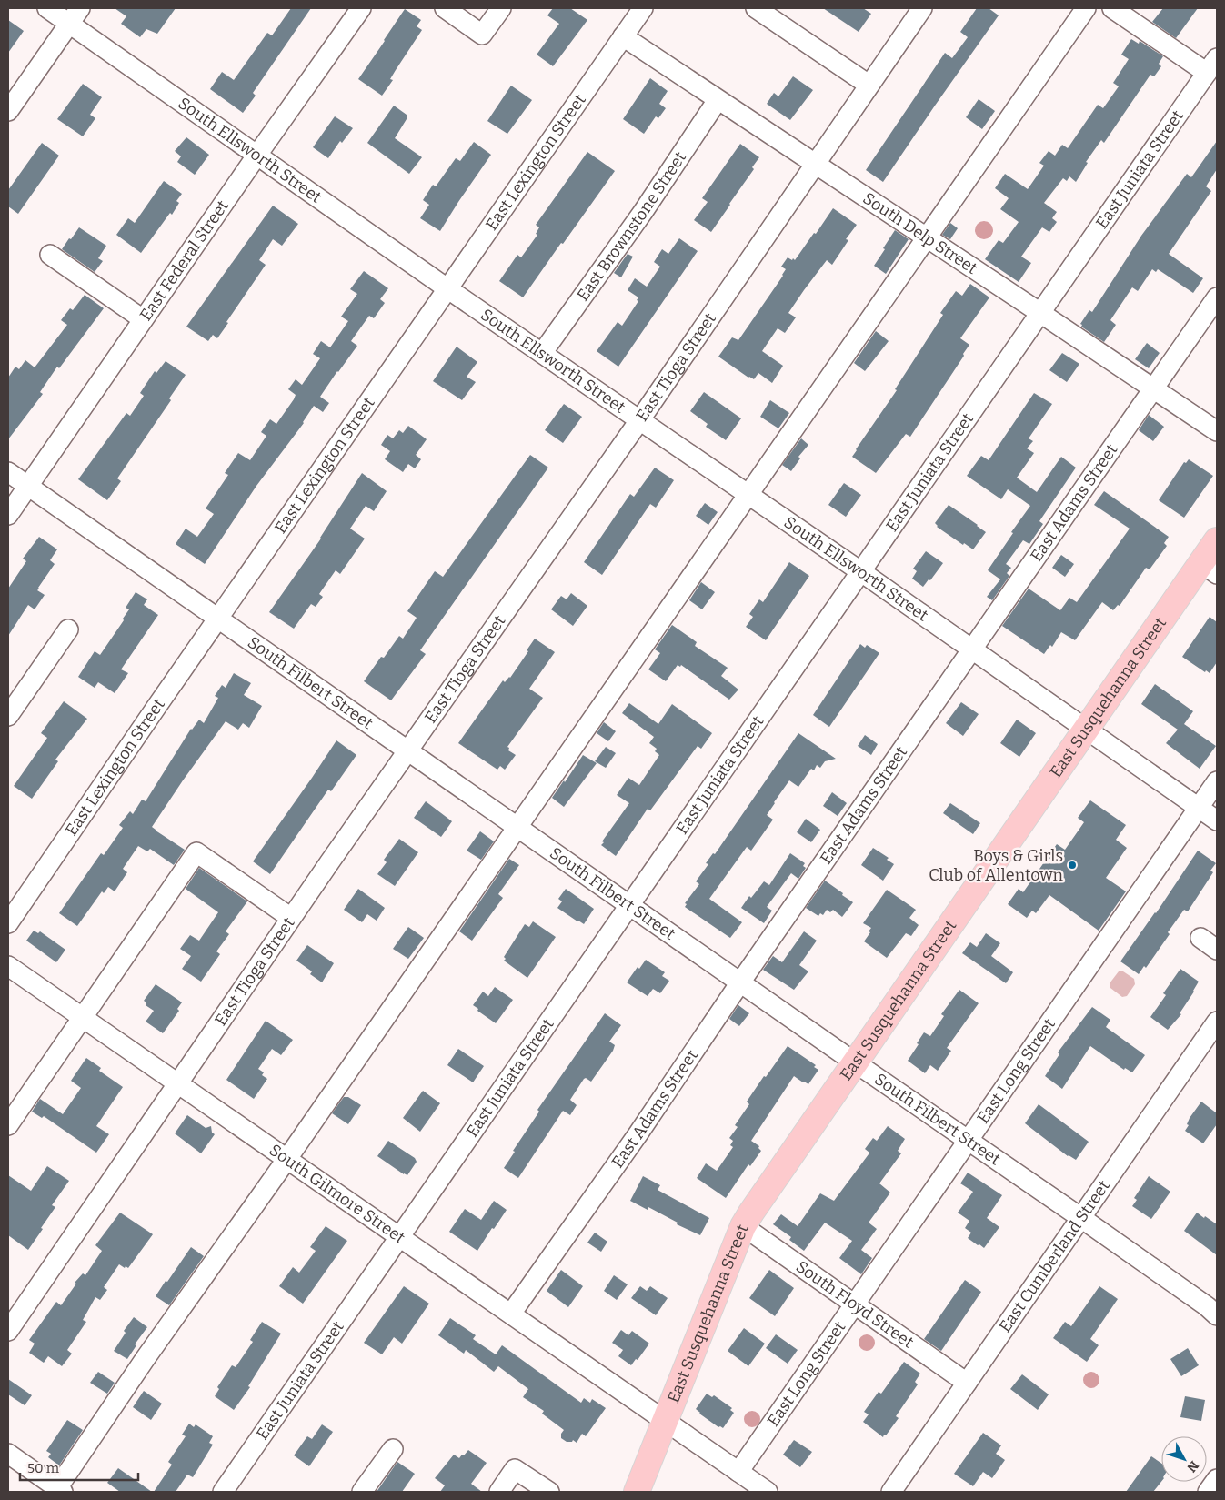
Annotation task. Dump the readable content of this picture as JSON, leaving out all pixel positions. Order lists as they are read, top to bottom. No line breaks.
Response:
{"streets":{"main road":["East Susquehanna Street"],"street":["South Ellsworth Street","East Lexington Street","East Juniata Street","East Brownstone Street","South Delp Street","East Federal Street","East Tioga Street","East Adams Street","South Filbert Street","East Long Street","South Gilmore Street","East Cumberland Street","South Floyd Street"]},"crossings":[["South Ellsworth Street","East Lexington Street"],["South Ellsworth Street","East Juniata Street"],["South Ellsworth Street","East Brownstone Street"],["South Ellsworth Street","East Federal Street"],["South Ellsworth Street","East Tioga Street"],["South Ellsworth Street","East Adams Street"],["South Ellsworth Street","East Susquehanna Street"],["South Ellsworth Street","East Long Street"],["East Lexington Street","South Delp Street"],["East Lexington Street","South Filbert Street"],["East Juniata Street","South Delp Street"],["East Juniata Street","South Filbert Street"],["East Juniata Street","South Gilmore Street"],["East Brownstone Street","South Delp Street"],["South Delp Street","East Tioga Street"],["South Delp Street","East Adams Street"],["East Federal Street","South Filbert Street"],["East Tioga Street","South Filbert Street"],["East Tioga Street","South Gilmore Street"],["East Adams Street","South Filbert Street"],["East Adams Street","South Gilmore Street"],["South Filbert Street","East Susquehanna Street"],["South Filbert Street","East Long Street"],["South Filbert Street","East Cumberland Street"],["East Susquehanna Street","South Gilmore Street"],["East Susquehanna Street","South Floyd Street"],["East Long Street","South Gilmore Street"],["East Long Street","South Floyd Street"],["East Cumberland Street","South Floyd Street"]],"places":["Boys & Girls Club of Allentown"],"scale_bar":"50 m","north":"bottom right"}
